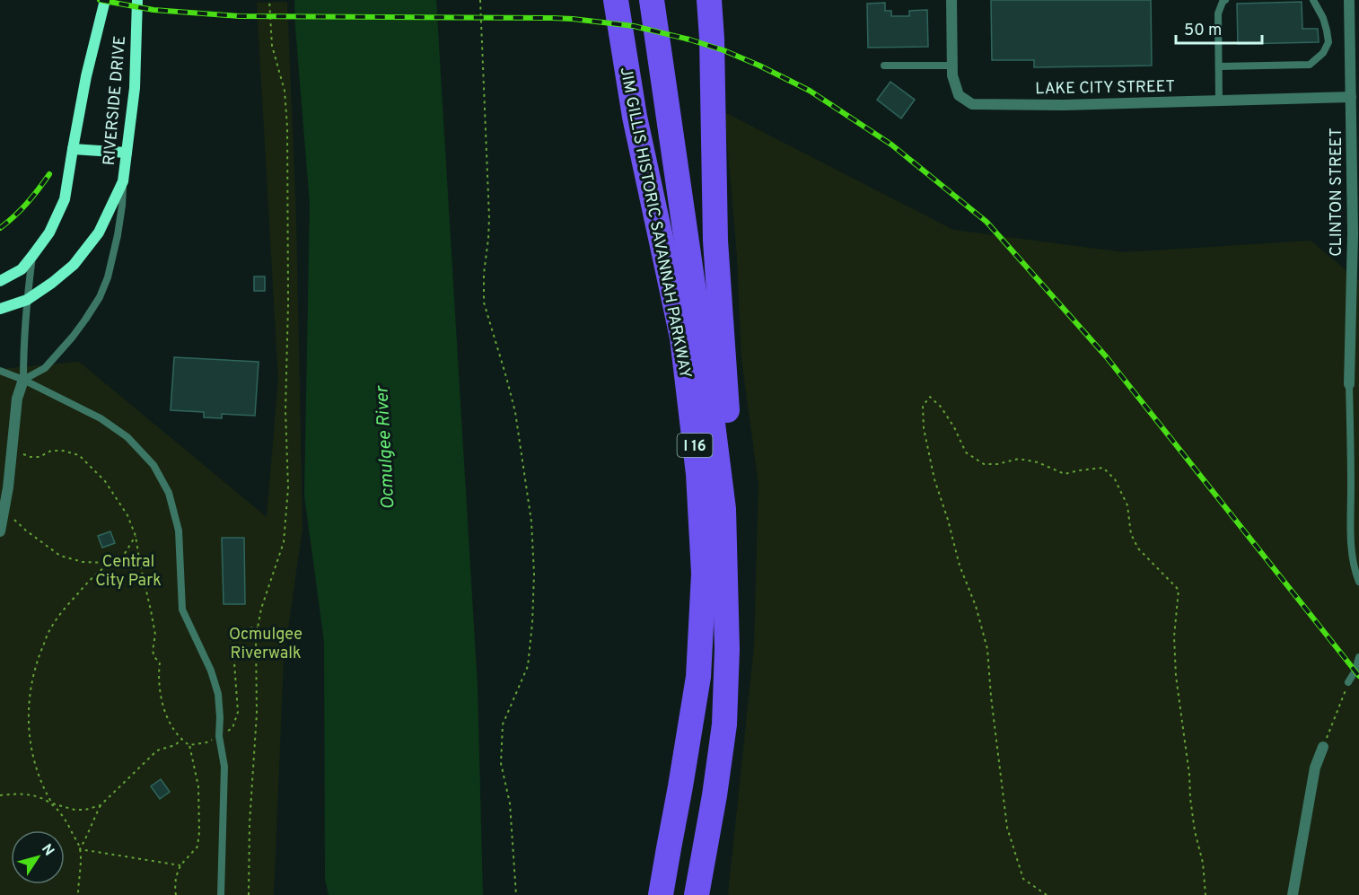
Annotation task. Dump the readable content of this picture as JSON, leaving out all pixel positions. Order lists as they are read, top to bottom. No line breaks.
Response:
{"streets":{"highway":["JIM GILLIS HISTORIC SAVANNAH PARKWAY","I 16"],"street":["LAKE CITY STREET","RIVERSIDE DRIVE","CLINTON STREET"]},"crossings":[["LAKE CITY STREET","CLINTON STREET"]],"water":["Ocmulgee River"],"parks":["Central City Park","Ocmulgee Riverwalk"],"scale_bar":"50 m","north":"top right"}
